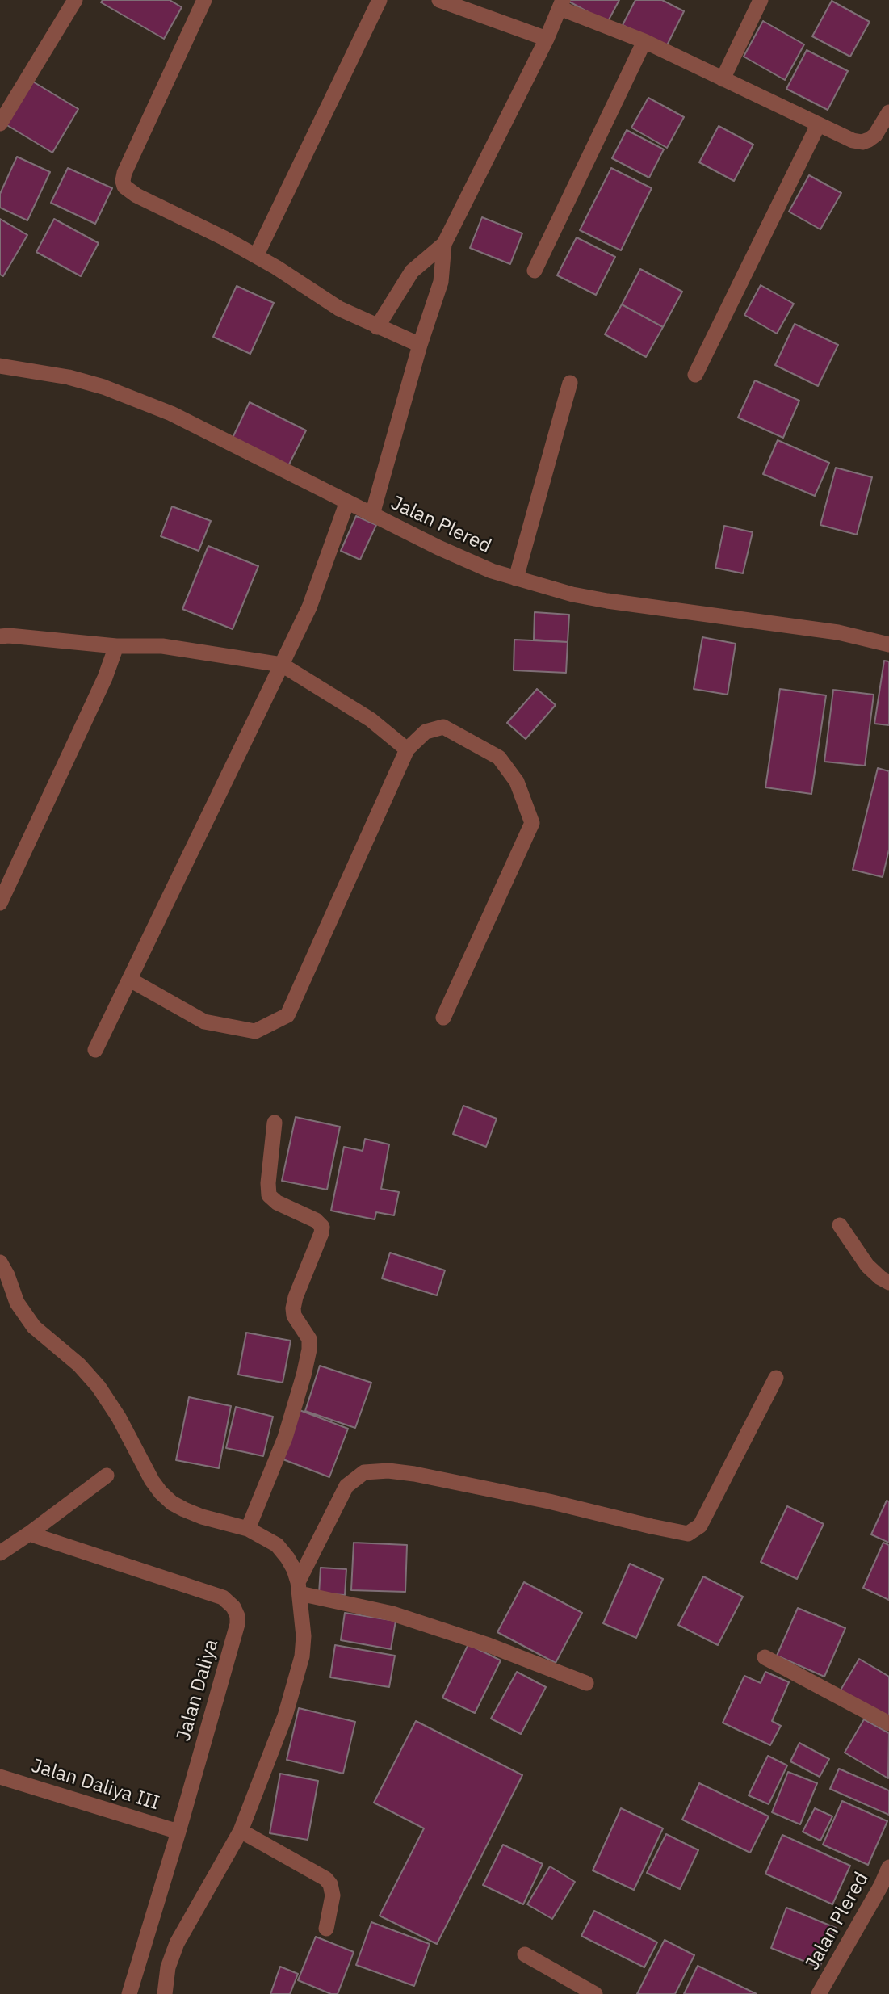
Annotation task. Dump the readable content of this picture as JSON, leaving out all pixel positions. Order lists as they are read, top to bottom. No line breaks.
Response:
{"streets":{"street":["Jalan Plered","Jalan Daliya","Jalan Daliya III"]},"crossings":[["Jalan Daliya","Jalan Daliya III"]]}
